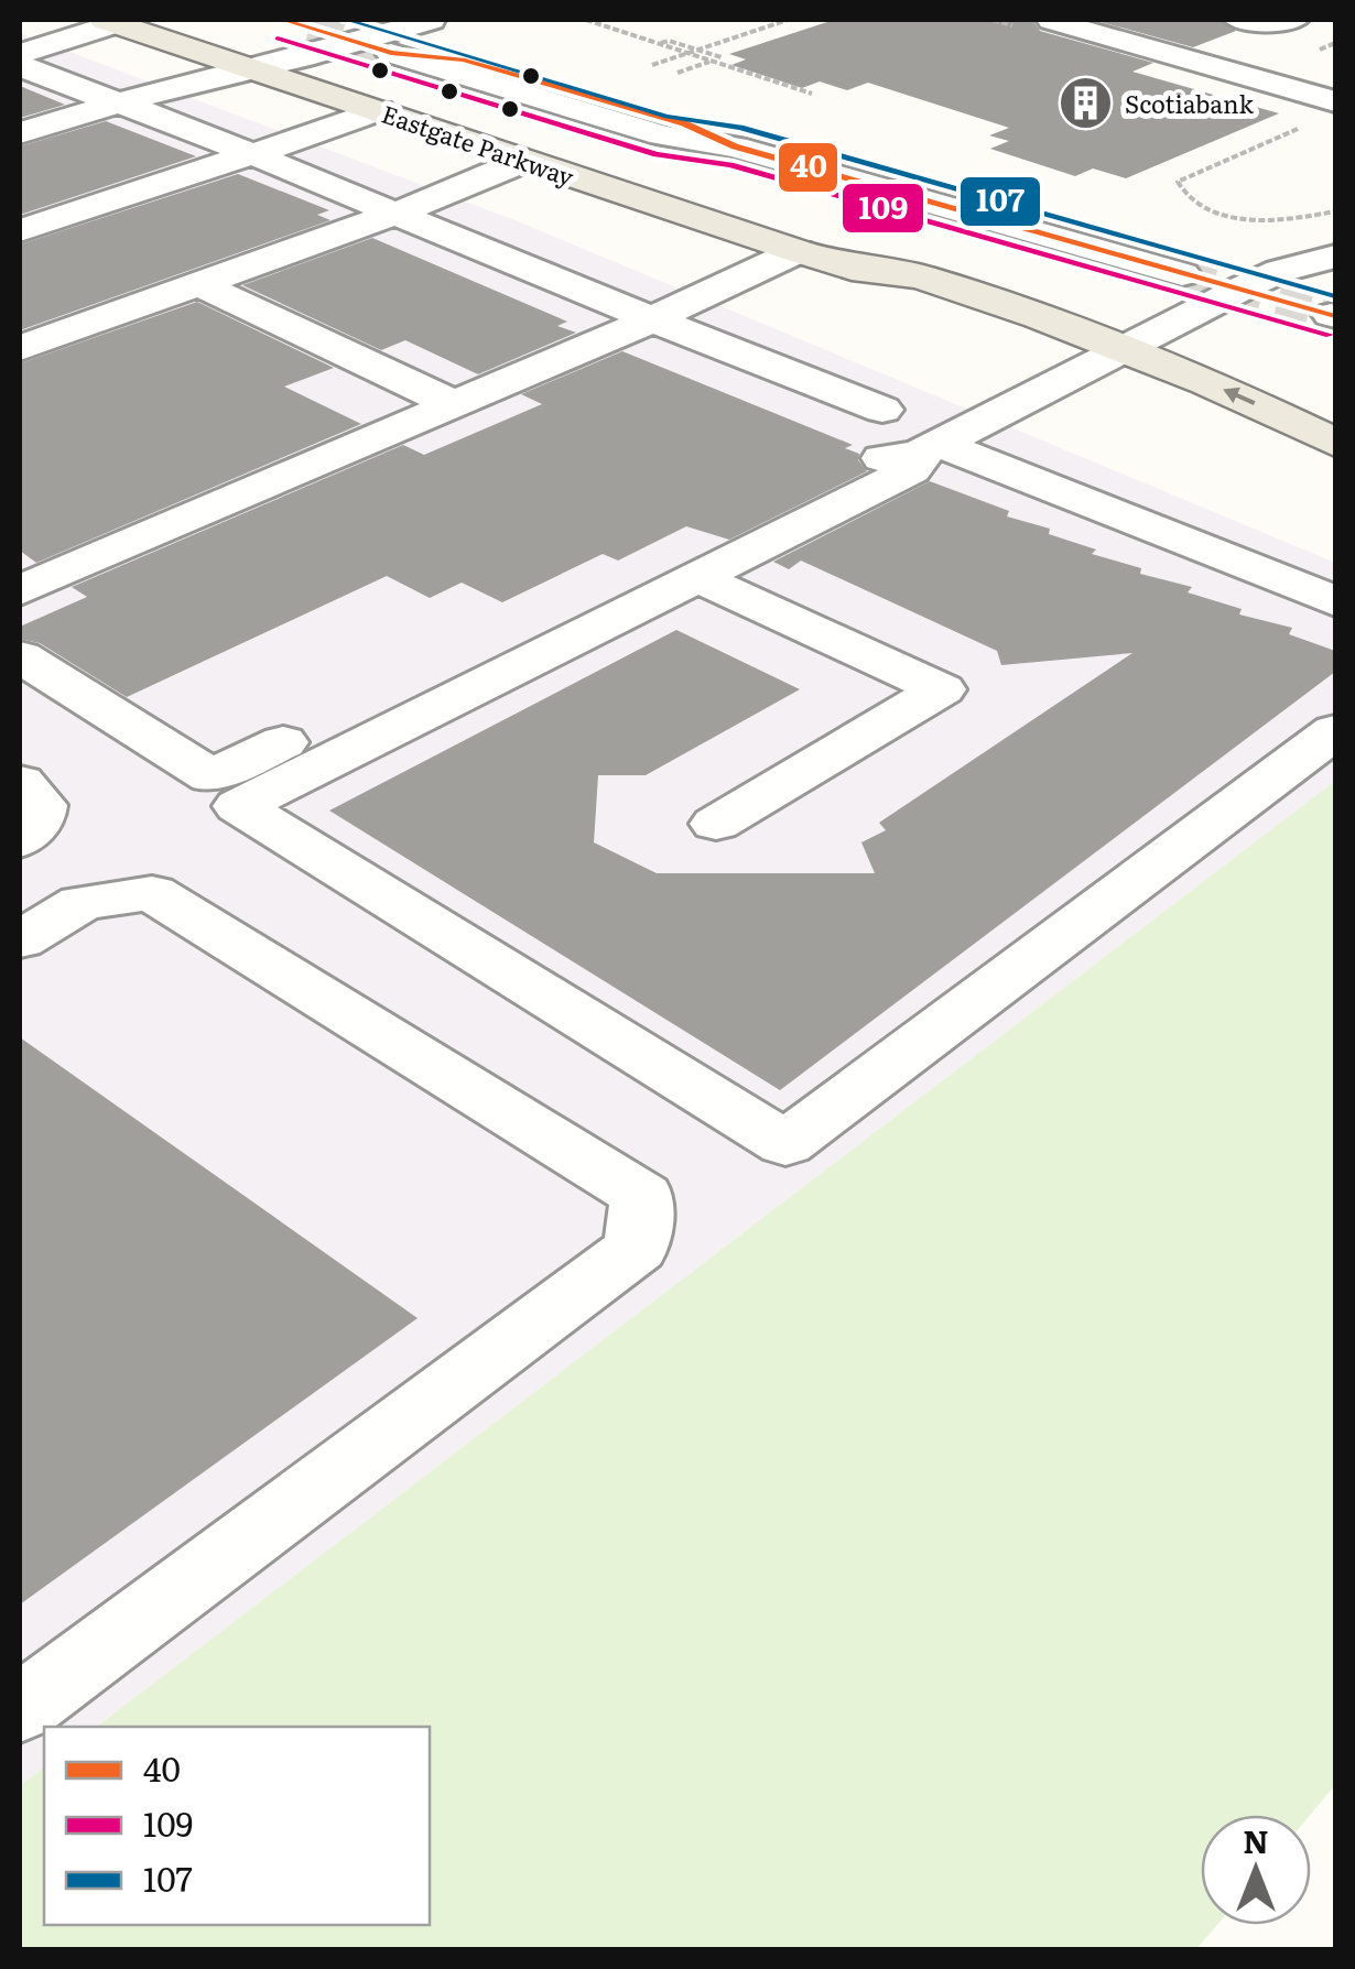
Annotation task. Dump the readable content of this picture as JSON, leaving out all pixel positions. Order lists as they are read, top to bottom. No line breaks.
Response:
{"streets":{"main road":["Eastgate Parkway"]},"places":{"building":["Scotiabank"]},"lines":["transit line 40","transit line 107","transit line 109"],"legend":["40","109","107"],"north":"top"}
